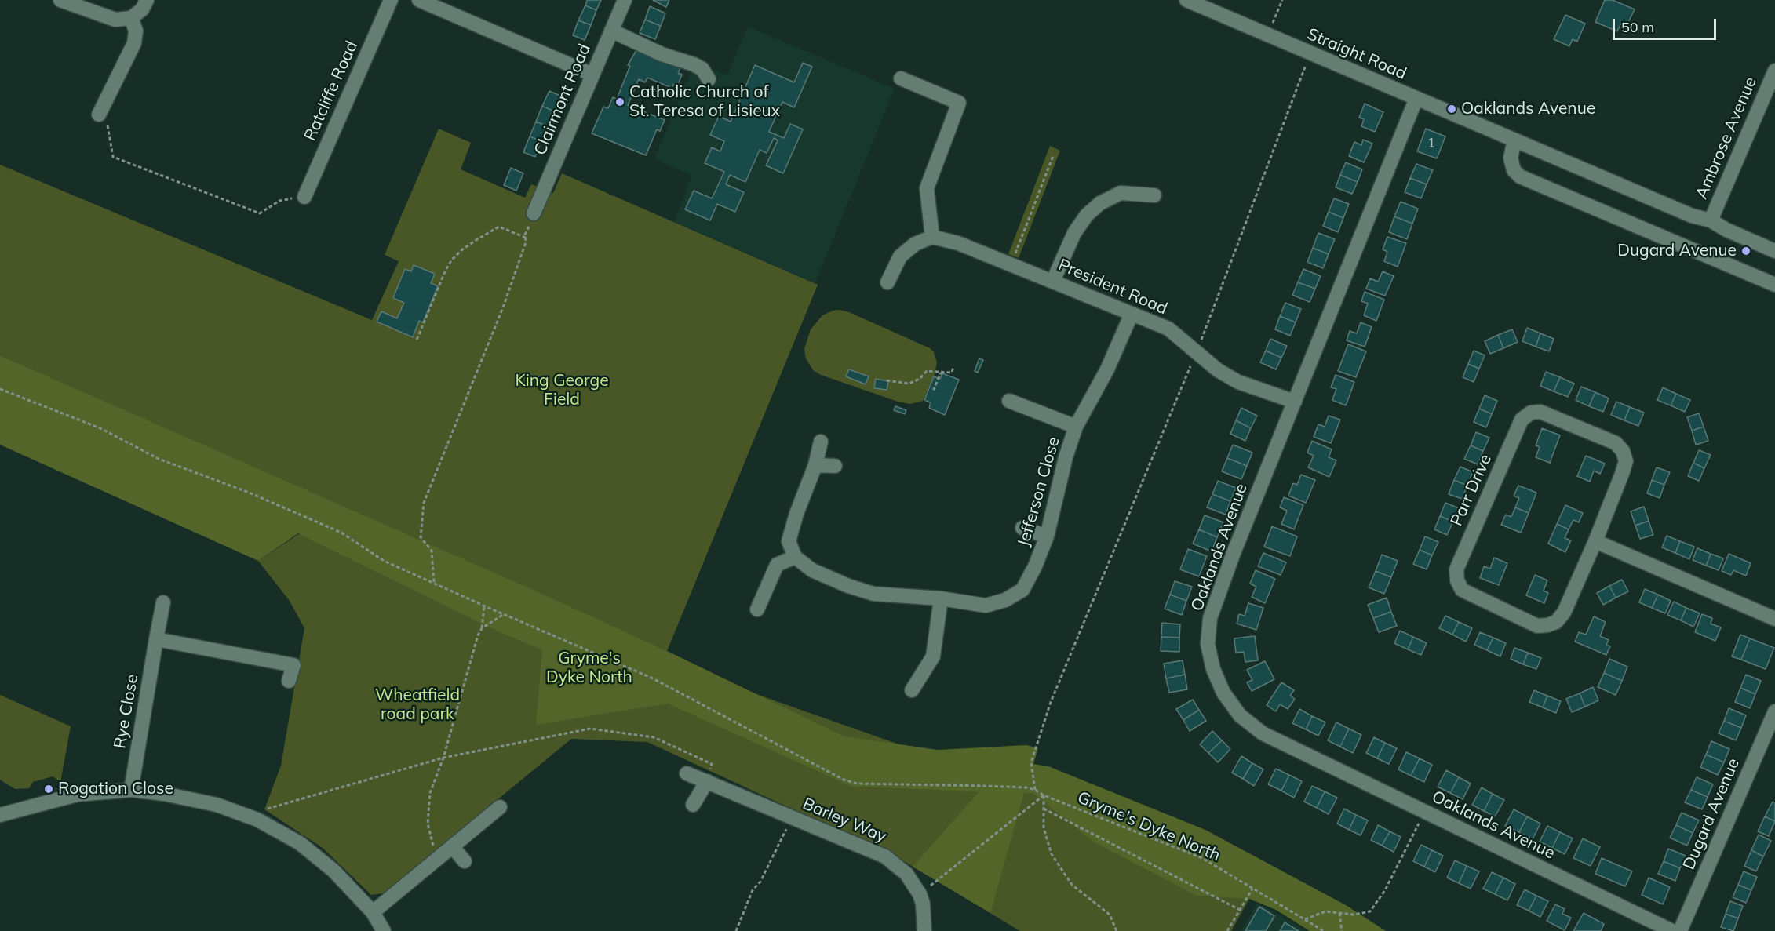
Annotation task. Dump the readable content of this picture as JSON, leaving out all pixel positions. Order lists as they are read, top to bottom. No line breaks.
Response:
{"streets":{"street":["Straight Road","Ratcliffe Road","Clairmont Road","Ambrose Avenue","President Road","Parr Drive","Jefferson Close","Oaklands Avenue","Rye Close","Dugard Avenue","Barley Way"],"path":["Gryme's Dyke North"]},"crossings":[["Straight Road","Ambrose Avenue"],["Straight Road","Oaklands Avenue"],["President Road","Jefferson Close"],["President Road","Oaklands Avenue"]],"parks":["King George Field","Gryme's Dyke North","Wheatfield road park"],"places":["Catholic Church of St. Teresa of Lisieux","Oaklands Avenue","Dugard Avenue","Rogation Close"],"house_numbers":["1"],"scale_bar":"50 m"}
